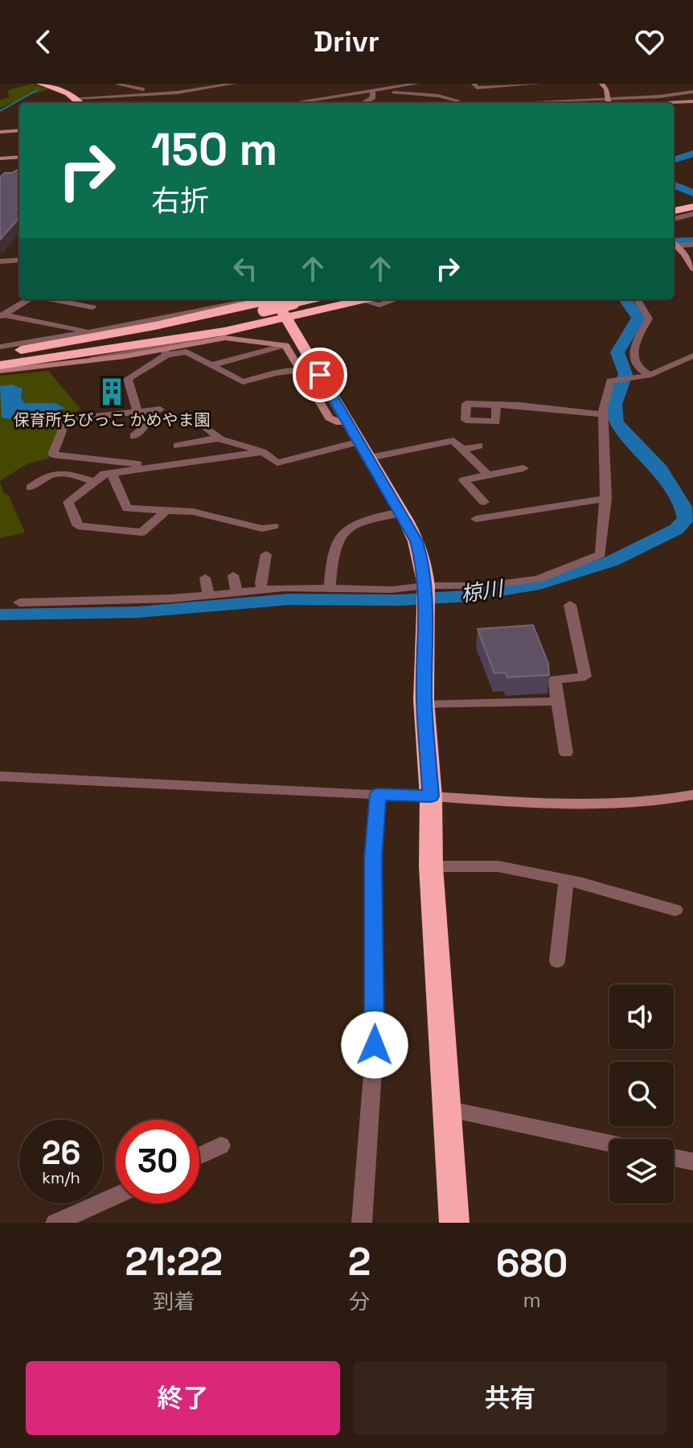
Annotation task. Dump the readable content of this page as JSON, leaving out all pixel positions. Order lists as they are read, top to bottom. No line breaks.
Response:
{"water":["椋川"],"places":{"building":["保育所ちびっこ かめやま園"]},"page":{"header":"Drivr","turn":["150 m","右折"],"speed":"26 km/h","limit":"30","eta":["21:22","到着","2","分","680","m"],"buttons":["終了","共有"]}}
